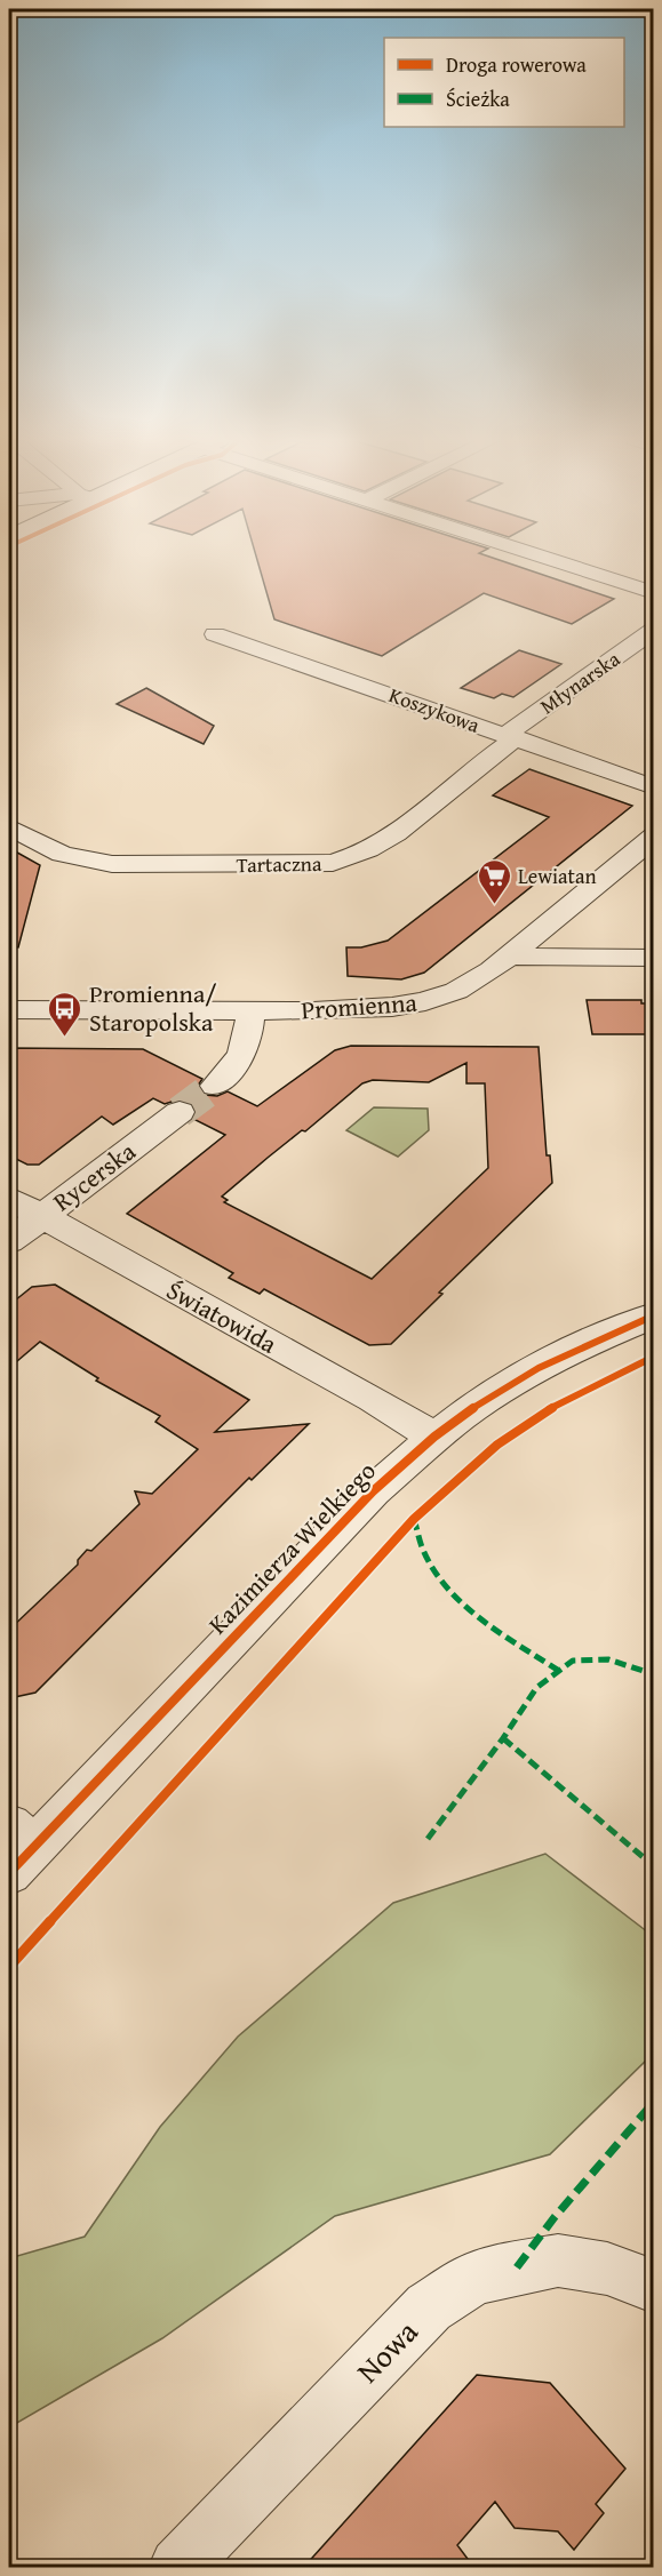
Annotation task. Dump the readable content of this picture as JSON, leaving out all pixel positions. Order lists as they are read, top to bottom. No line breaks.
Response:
{"streets":{"street":["Młynarska","Koszykowa","Tartaczna","Promienna","Rycerska","Światowida","Kazimierza Wielkiego","Nowa"]},"crossings":[["Młynarska","Koszykowa"],["Młynarska","Tartaczna"],["Koszykowa","Tartaczna"],["Rycerska","Światowida"],["Światowida","Kazimierza Wielkiego"]],"places":{"supermarket":["Lewiatan"],"bus stop":["Promienna/ Staropolska"]},"legend":["Droga rowerowa","Ścieżka"]}
